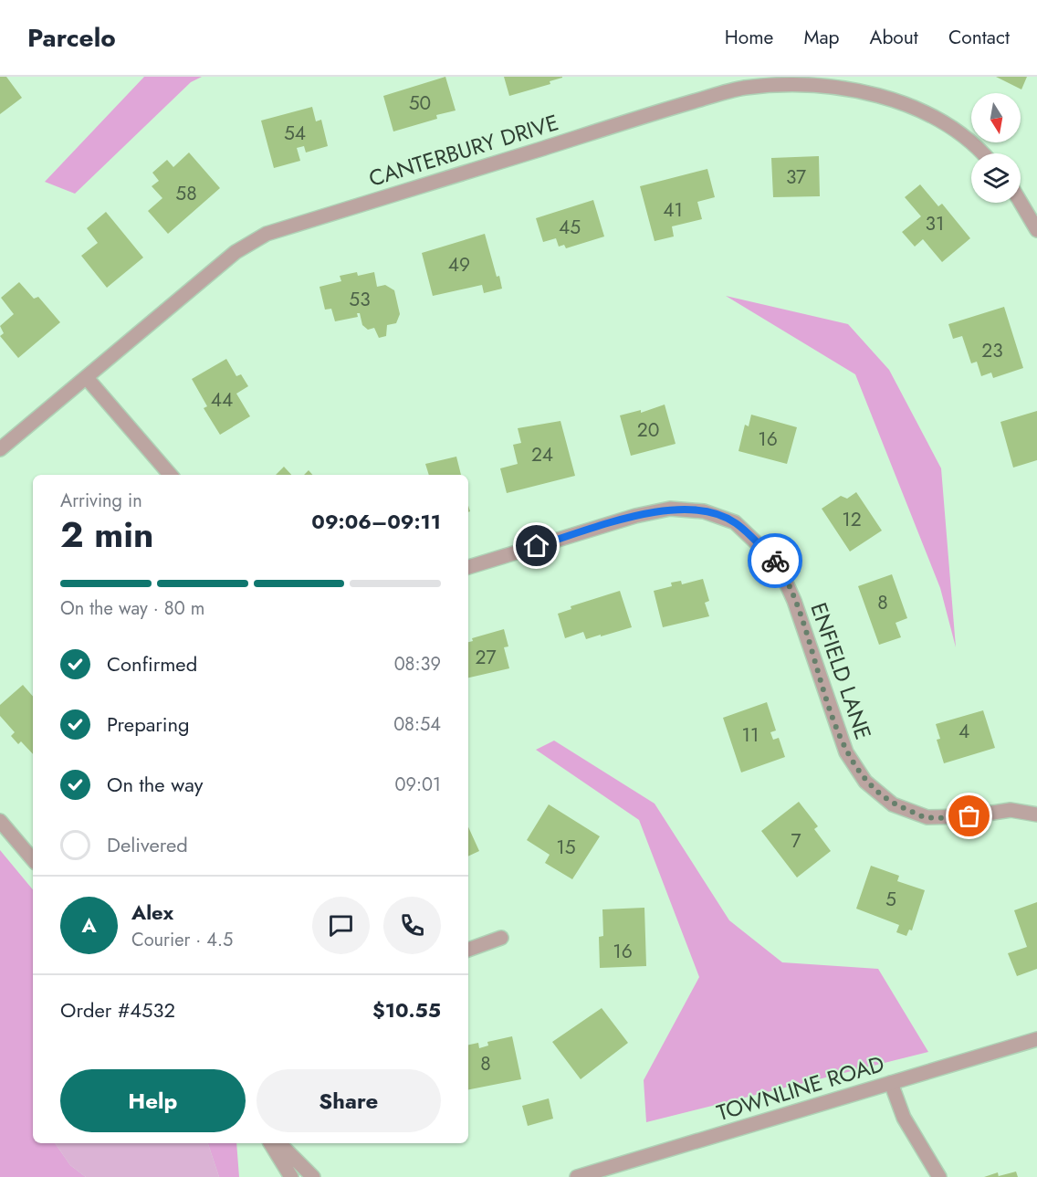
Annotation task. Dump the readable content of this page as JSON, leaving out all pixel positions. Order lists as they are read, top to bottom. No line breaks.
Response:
{"streets":{"street":["CANTERBURY DRIVE","ENFIELD LANE","TOWNLINE ROAD"]},"house_numbers":["50","54","37","58","41","31","45","49","53","23","44","20","16","24","12","8","27","4","11","7","15","5","16","8"],"north":"bottom","page":{"header":"Parcelo","nav":["Home","Map","About","Contact"],"heading":["2 min","Arriving in","09:06–09:11"],"panel":["Alex","Courier · 4.5","Order #4532","$10.55"],"bar":"On the way · 80 m","list":[["Confirmed","08:39"],["Preparing","08:54"],["On the way","09:01"],"Delivered"],"round":"A","buttons":["Help","Share"]}}
